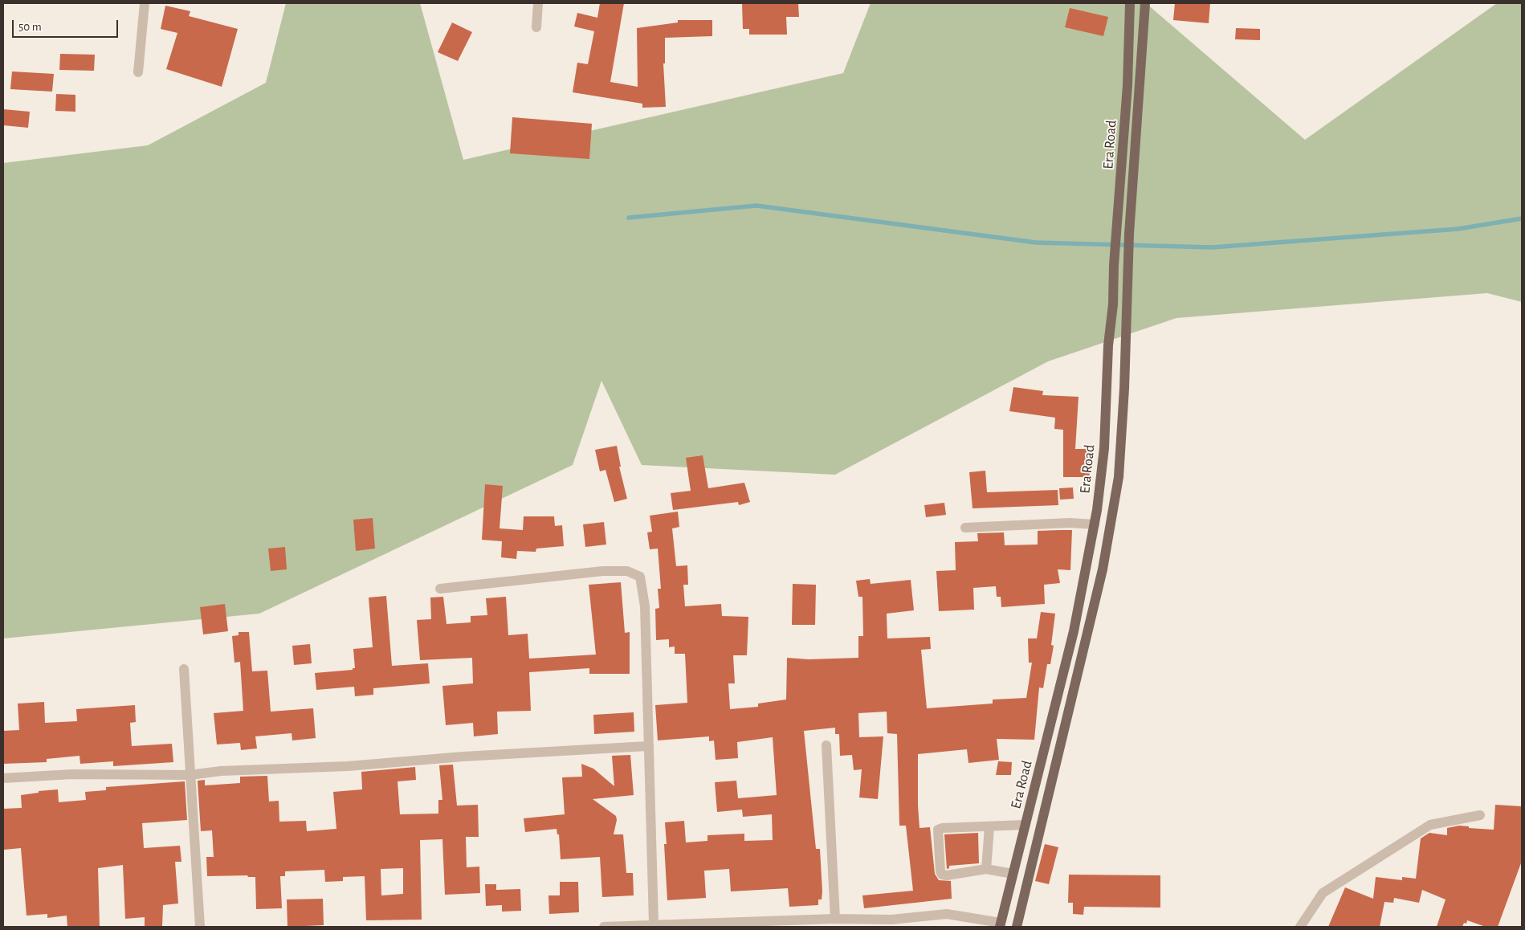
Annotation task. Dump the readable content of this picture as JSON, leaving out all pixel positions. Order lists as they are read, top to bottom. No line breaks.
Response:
{"streets":{"main road":["Era Road"]},"scale_bar":"50 m"}
